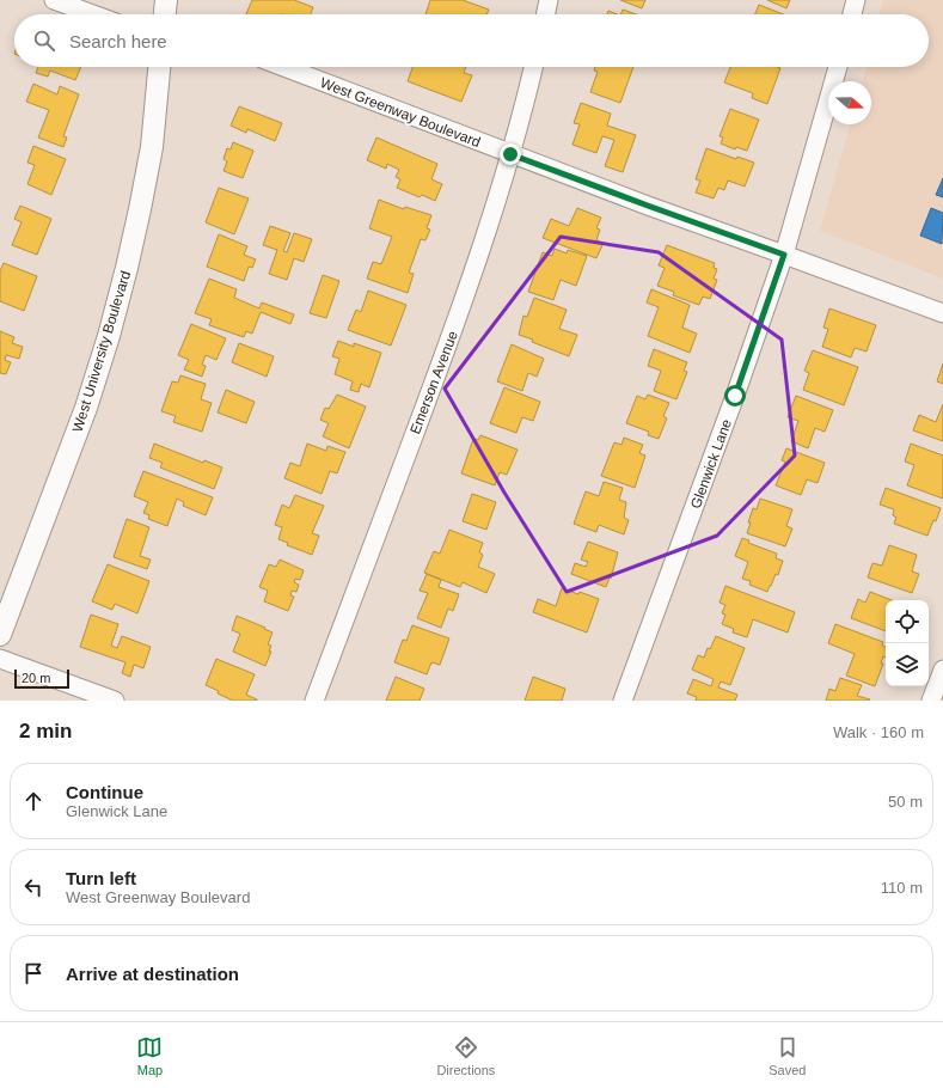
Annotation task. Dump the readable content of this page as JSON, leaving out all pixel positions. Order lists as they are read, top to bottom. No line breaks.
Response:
{"streets":{"street":["West Greenway Boulevard","West University Boulevard","Emerson Avenue","Glenwick Lane"]},"crossings":[["West Greenway Boulevard","Emerson Avenue"],["West Greenway Boulevard","Glenwick Lane"]],"scale_bar":"20 m","north":"right","page":{"search":"Search here","scale":"20 m","heading":["2 min","Walk · 160 m"],"list":[["Continue","Glenwick Lane","50 m"],["Turn left","West Greenway Boulevard","110 m"],"Arrive at destination"],"nav":["Map","Directions","Saved"]}}
